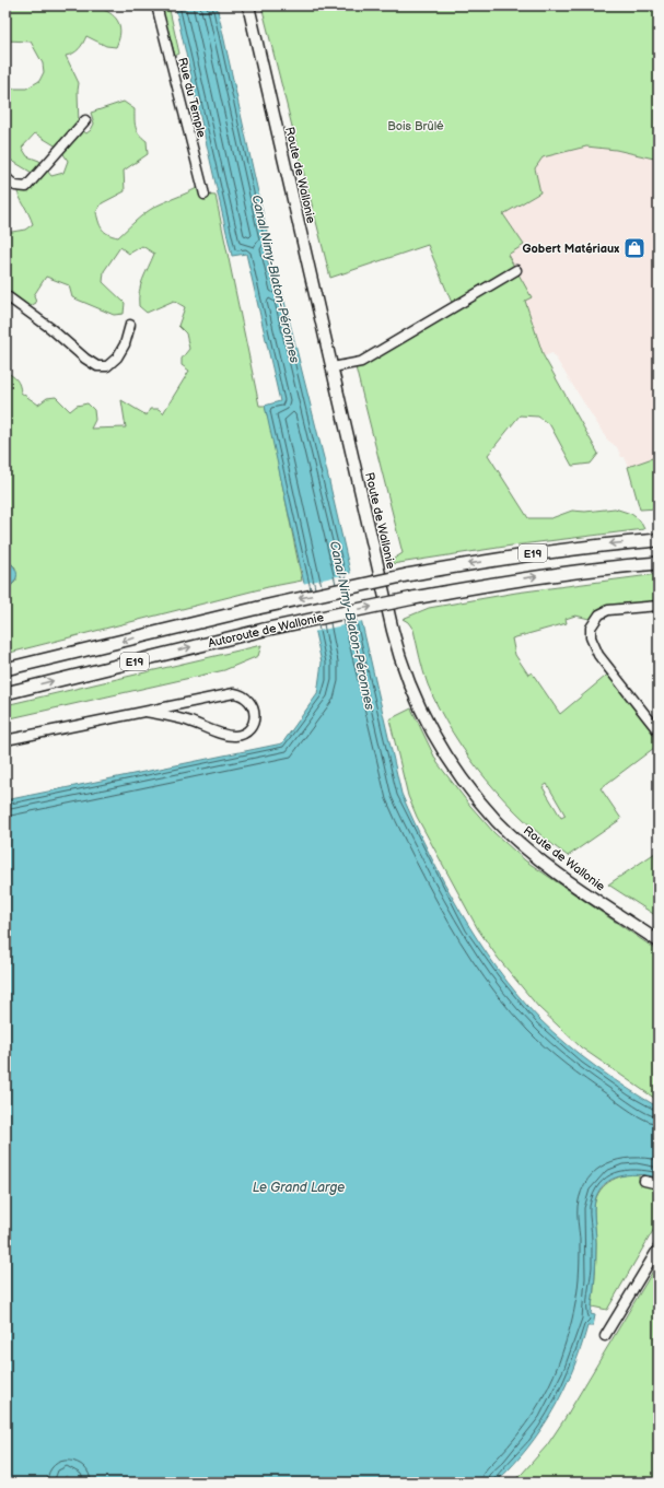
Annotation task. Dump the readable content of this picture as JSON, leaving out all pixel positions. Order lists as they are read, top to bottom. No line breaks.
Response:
{"streets":{"highway":["E19","Autoroute de Wallonie"],"main road":["Route de Wallonie"],"street":["Rue du Temple"]},"water":["Canal Nimy-Blaton-Péronnes","Le Grand Large"],"parks":["Bois Brûlé"],"places":{"shop":["Gobert Matériaux"]}}
